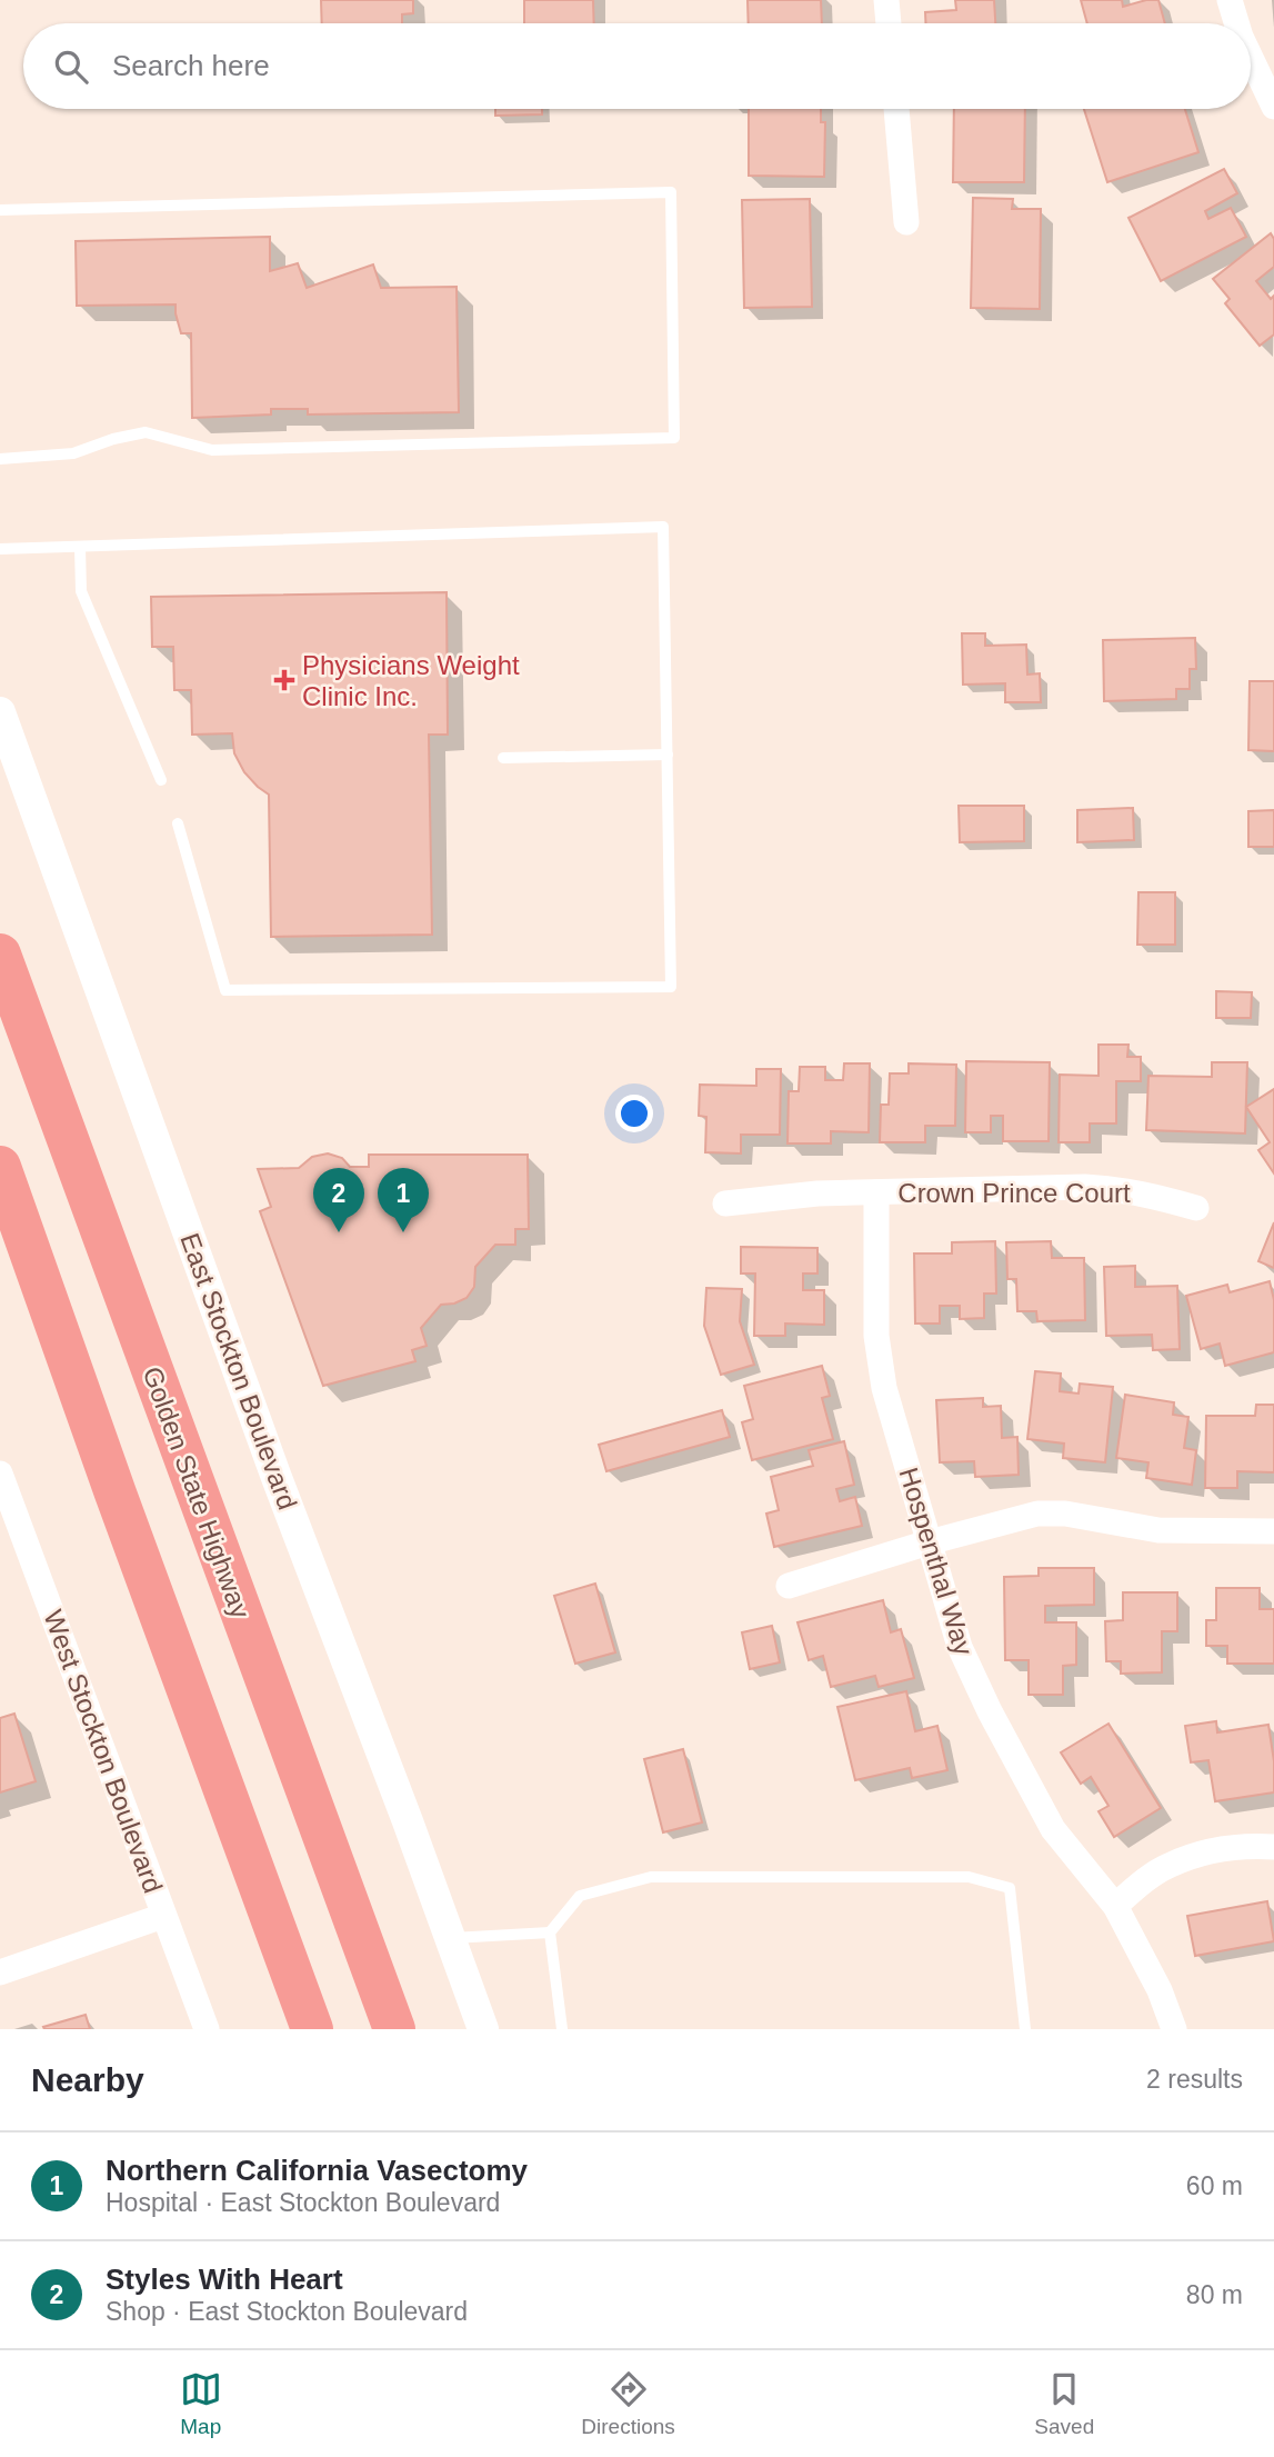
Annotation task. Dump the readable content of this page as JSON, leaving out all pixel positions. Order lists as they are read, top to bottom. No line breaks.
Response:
{"streets":{"highway":["Golden State Highway"],"street":["Crown Prince Court","East Stockton Boulevard","Hospenthal Way","West Stockton Boulevard"]},"crossings":[["Crown Prince Court","Hospenthal Way"]],"places":{"health":["Physicians Weight Clinic Inc."]},"page":{"search":"Search here","pins":["1","2"],"heading":["Nearby","2 results"],"list":[{"mark":"1","name":"Northern California Vasectomy","note":"Hospital · East Stockton Boulevard","value":"60 m"},{"mark":"2","name":"Styles With Heart","note":"Shop · East Stockton Boulevard","value":"80 m"}],"nav":["Map","Directions","Saved"]}}
